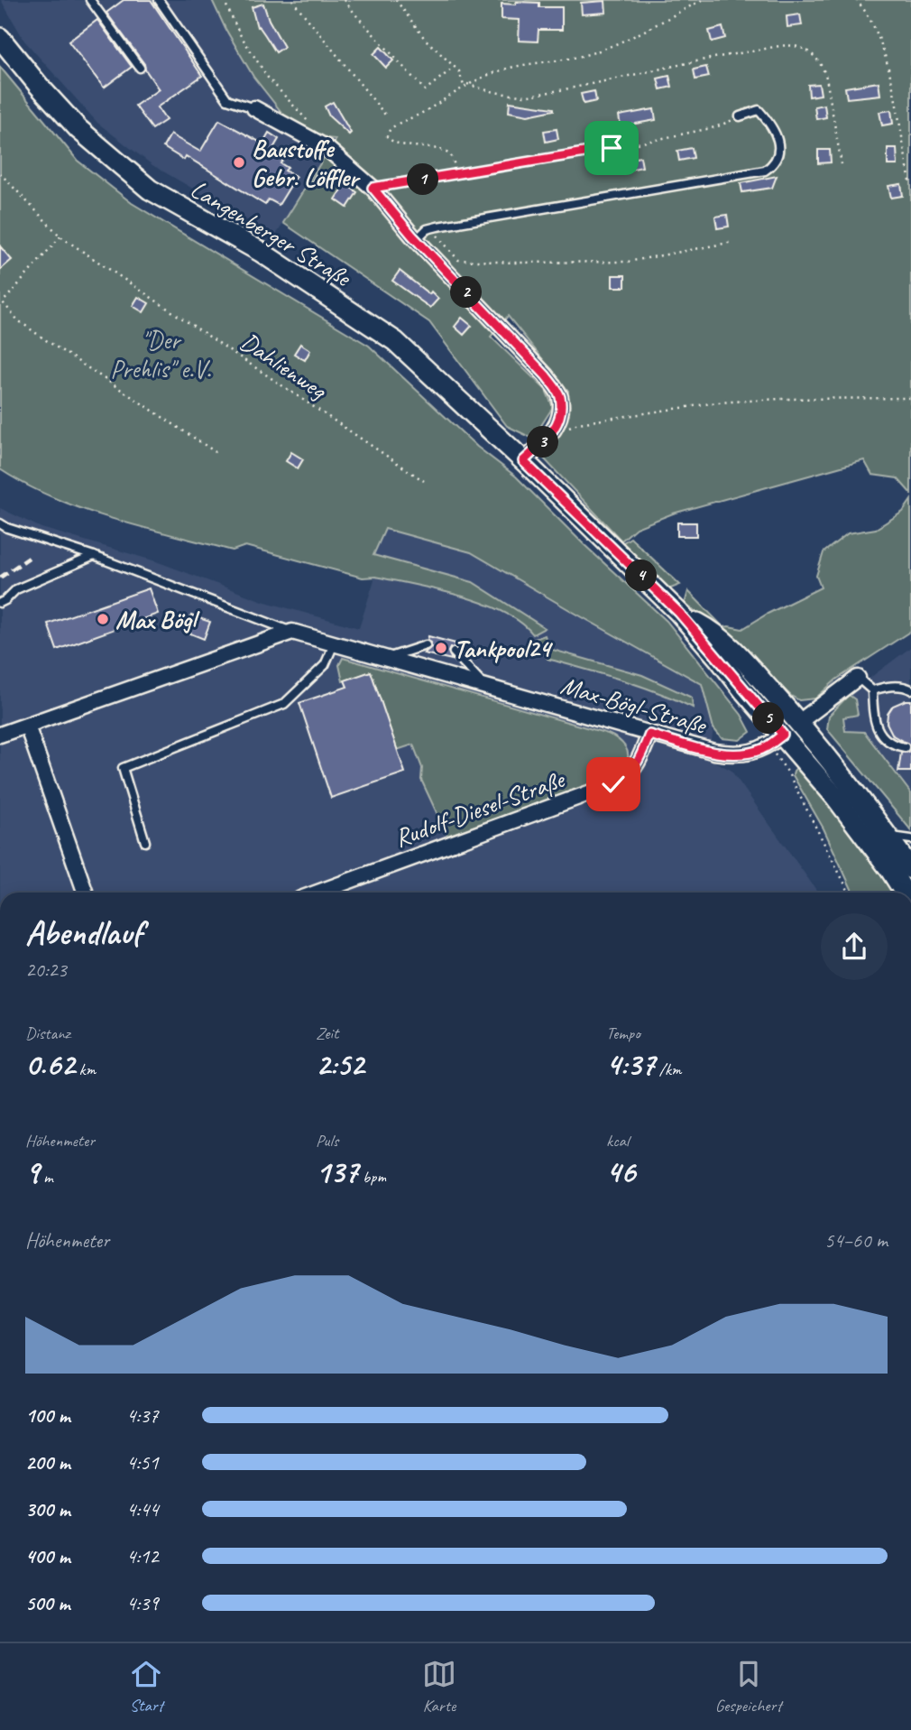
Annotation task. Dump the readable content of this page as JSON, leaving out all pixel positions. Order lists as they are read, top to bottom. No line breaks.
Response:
{"streets":{"main road":["Langenberger Straße"],"street":["Max-Bögl-Straße","Rudolf-Diesel-Straße"],"path":["Dahlienweg"]},"crossings":[["Langenberger Straße","Max-Bögl-Straße"],["Max-Bögl-Straße","Rudolf-Diesel-Straße"]],"parks":["\"Der Prehlis\" e.V."],"places":["Baustoffe Gebr. Löffler","Max Bögl","Tankpool24"],"page":{"pins":["1","2","3","4","5"],"heading":["Abendlauf","20:23"],"stats":[["Distanz","0.62 km"],["Zeit","2:52"],["Tempo","4:37 /km"],["Höhenmeter","9 m"],["Puls","137 bpm"],["kcal","46"]],"chart":["Höhenmeter","54–60 m"],"list":[{"name":"100 m","note":"4:37"},{"name":"200 m","note":"4:51"},{"name":"300 m","note":"4:44"},{"name":"400 m","note":"4:12"},{"name":"500 m","note":"4:39"}],"tabs":["Start","Karte","Gespeichert"]}}
